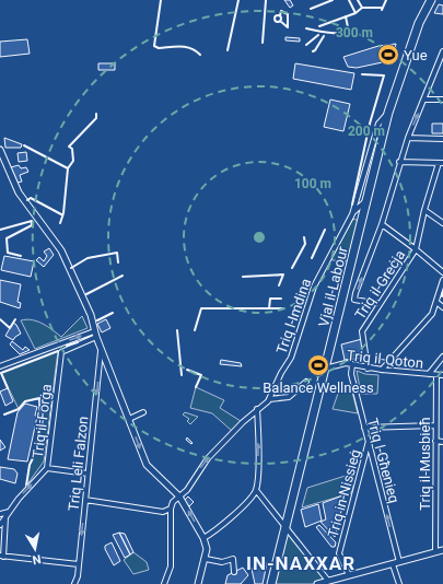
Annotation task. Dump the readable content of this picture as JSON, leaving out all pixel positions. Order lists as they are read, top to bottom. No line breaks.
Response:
{"streets":{"main road":["Vjal il-Labour"],"street":["Triq il-Greċja","Triq l-Imdina","Triq il-Qoton","Triq il-Forġa","Triq l-Għenieq","Triq Leli Falzon","Triq il-Musbieħ","Triq in-Nissieġ"]},"crossings":[["Triq il-Greċja","Triq il-Qoton"],["Vjal il-Labour","Triq l-Imdina"],["Vjal il-Labour","Triq il-Qoton"],["Triq il-Qoton","Triq l-Għenieq"],["Triq il-Qoton","Triq il-Musbieħ"],["Triq l-Għenieq","Triq in-Nissieġ"]],"one_way":["Triq l-Għenieq","Triq Leli Falzon"],"districts":["IN-NAXXAR"],"places":{"sports":["Yue","Balance Wellness"]},"north":"bottom","rings":["300 m","200 m","100 m"]}
